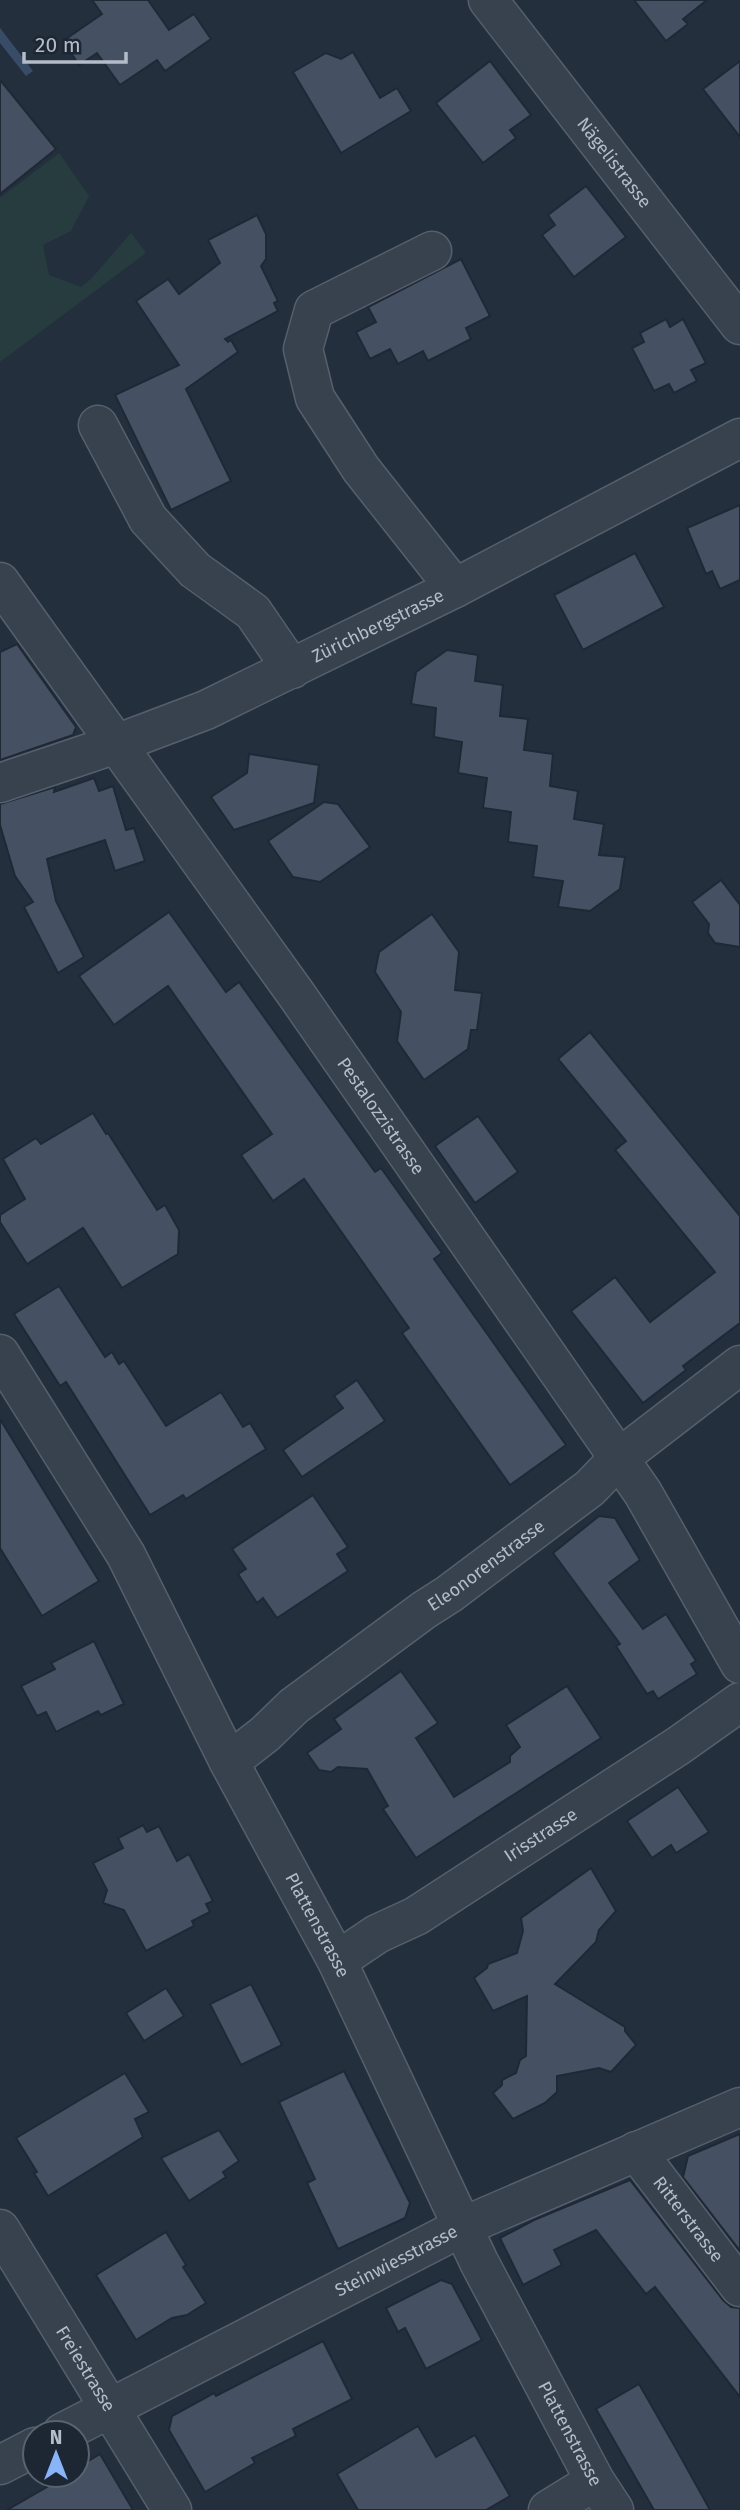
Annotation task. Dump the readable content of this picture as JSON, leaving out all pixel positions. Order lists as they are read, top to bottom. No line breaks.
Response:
{"streets":{"street":["Nägelistrasse","Zürichbergstrasse","Pestalozzistrasse","Eleonorenstrasse","Irisstrasse","Plattenstrasse","Ritterstrasse","Steinwiesstrasse","Freiestrasse"]},"crossings":[["Zürichbergstrasse","Pestalozzistrasse"],["Pestalozzistrasse","Eleonorenstrasse"],["Eleonorenstrasse","Plattenstrasse"],["Irisstrasse","Plattenstrasse"],["Plattenstrasse","Steinwiesstrasse"],["Ritterstrasse","Steinwiesstrasse"],["Steinwiesstrasse","Freiestrasse"]],"scale_bar":"20 m","north":"top"}
